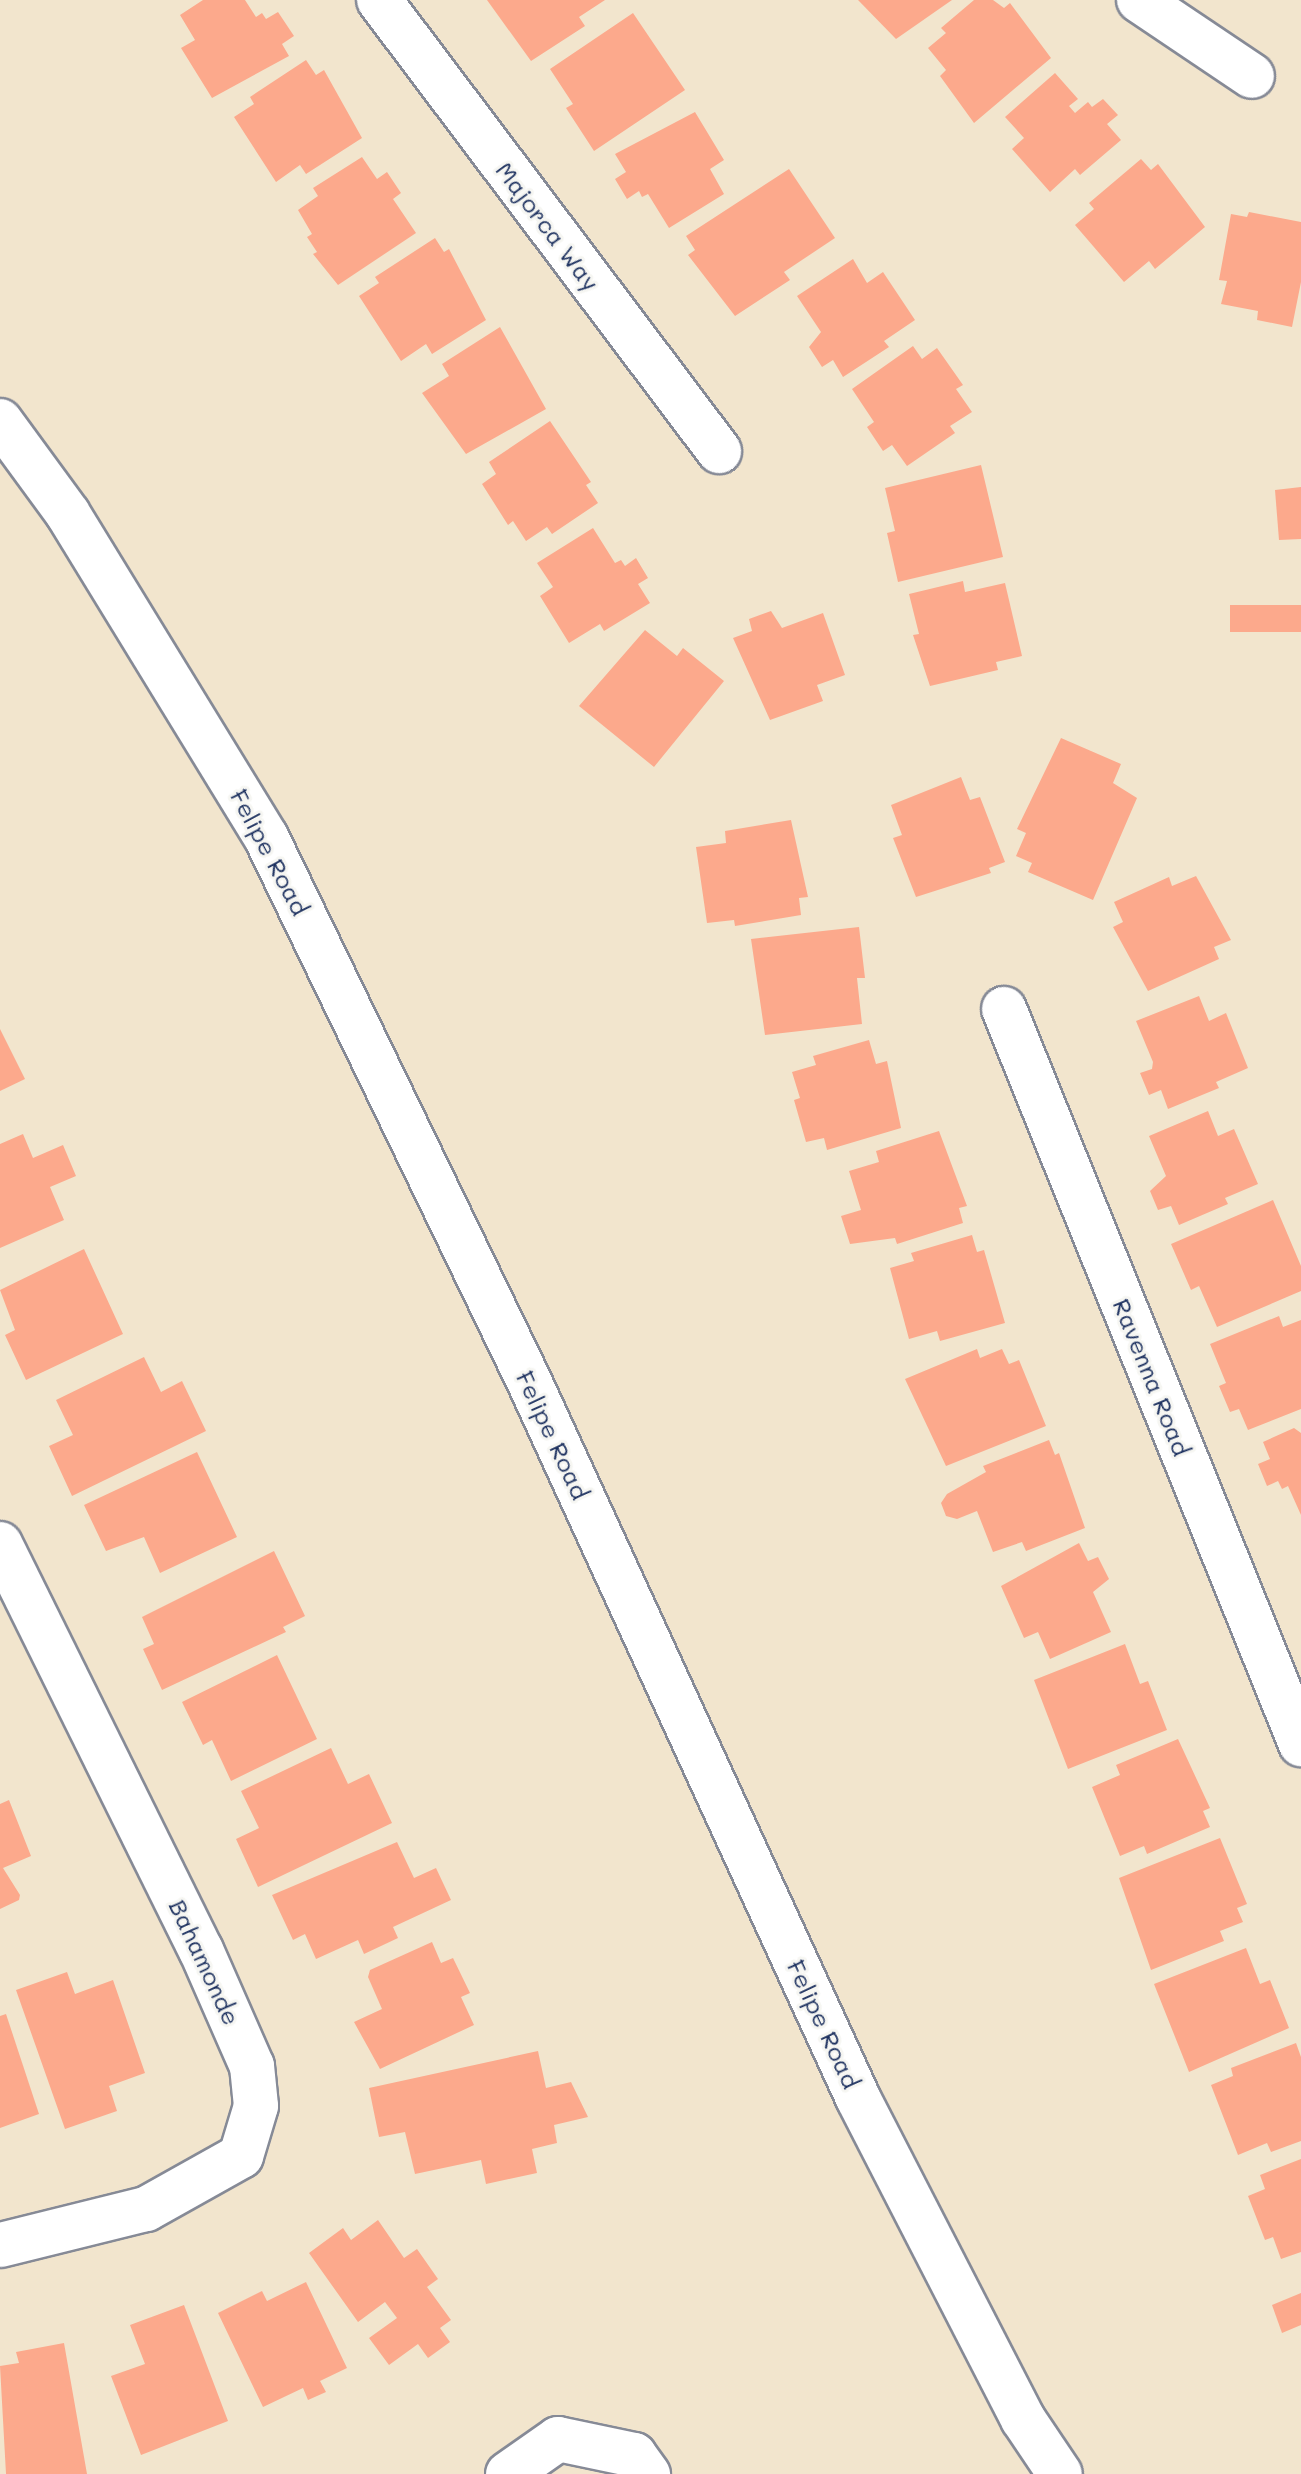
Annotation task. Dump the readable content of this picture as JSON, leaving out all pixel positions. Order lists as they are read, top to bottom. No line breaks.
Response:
{"streets":{"street":["Majorca Way","Felipe Road","Ravenna Road","Bahamonde"]}}
